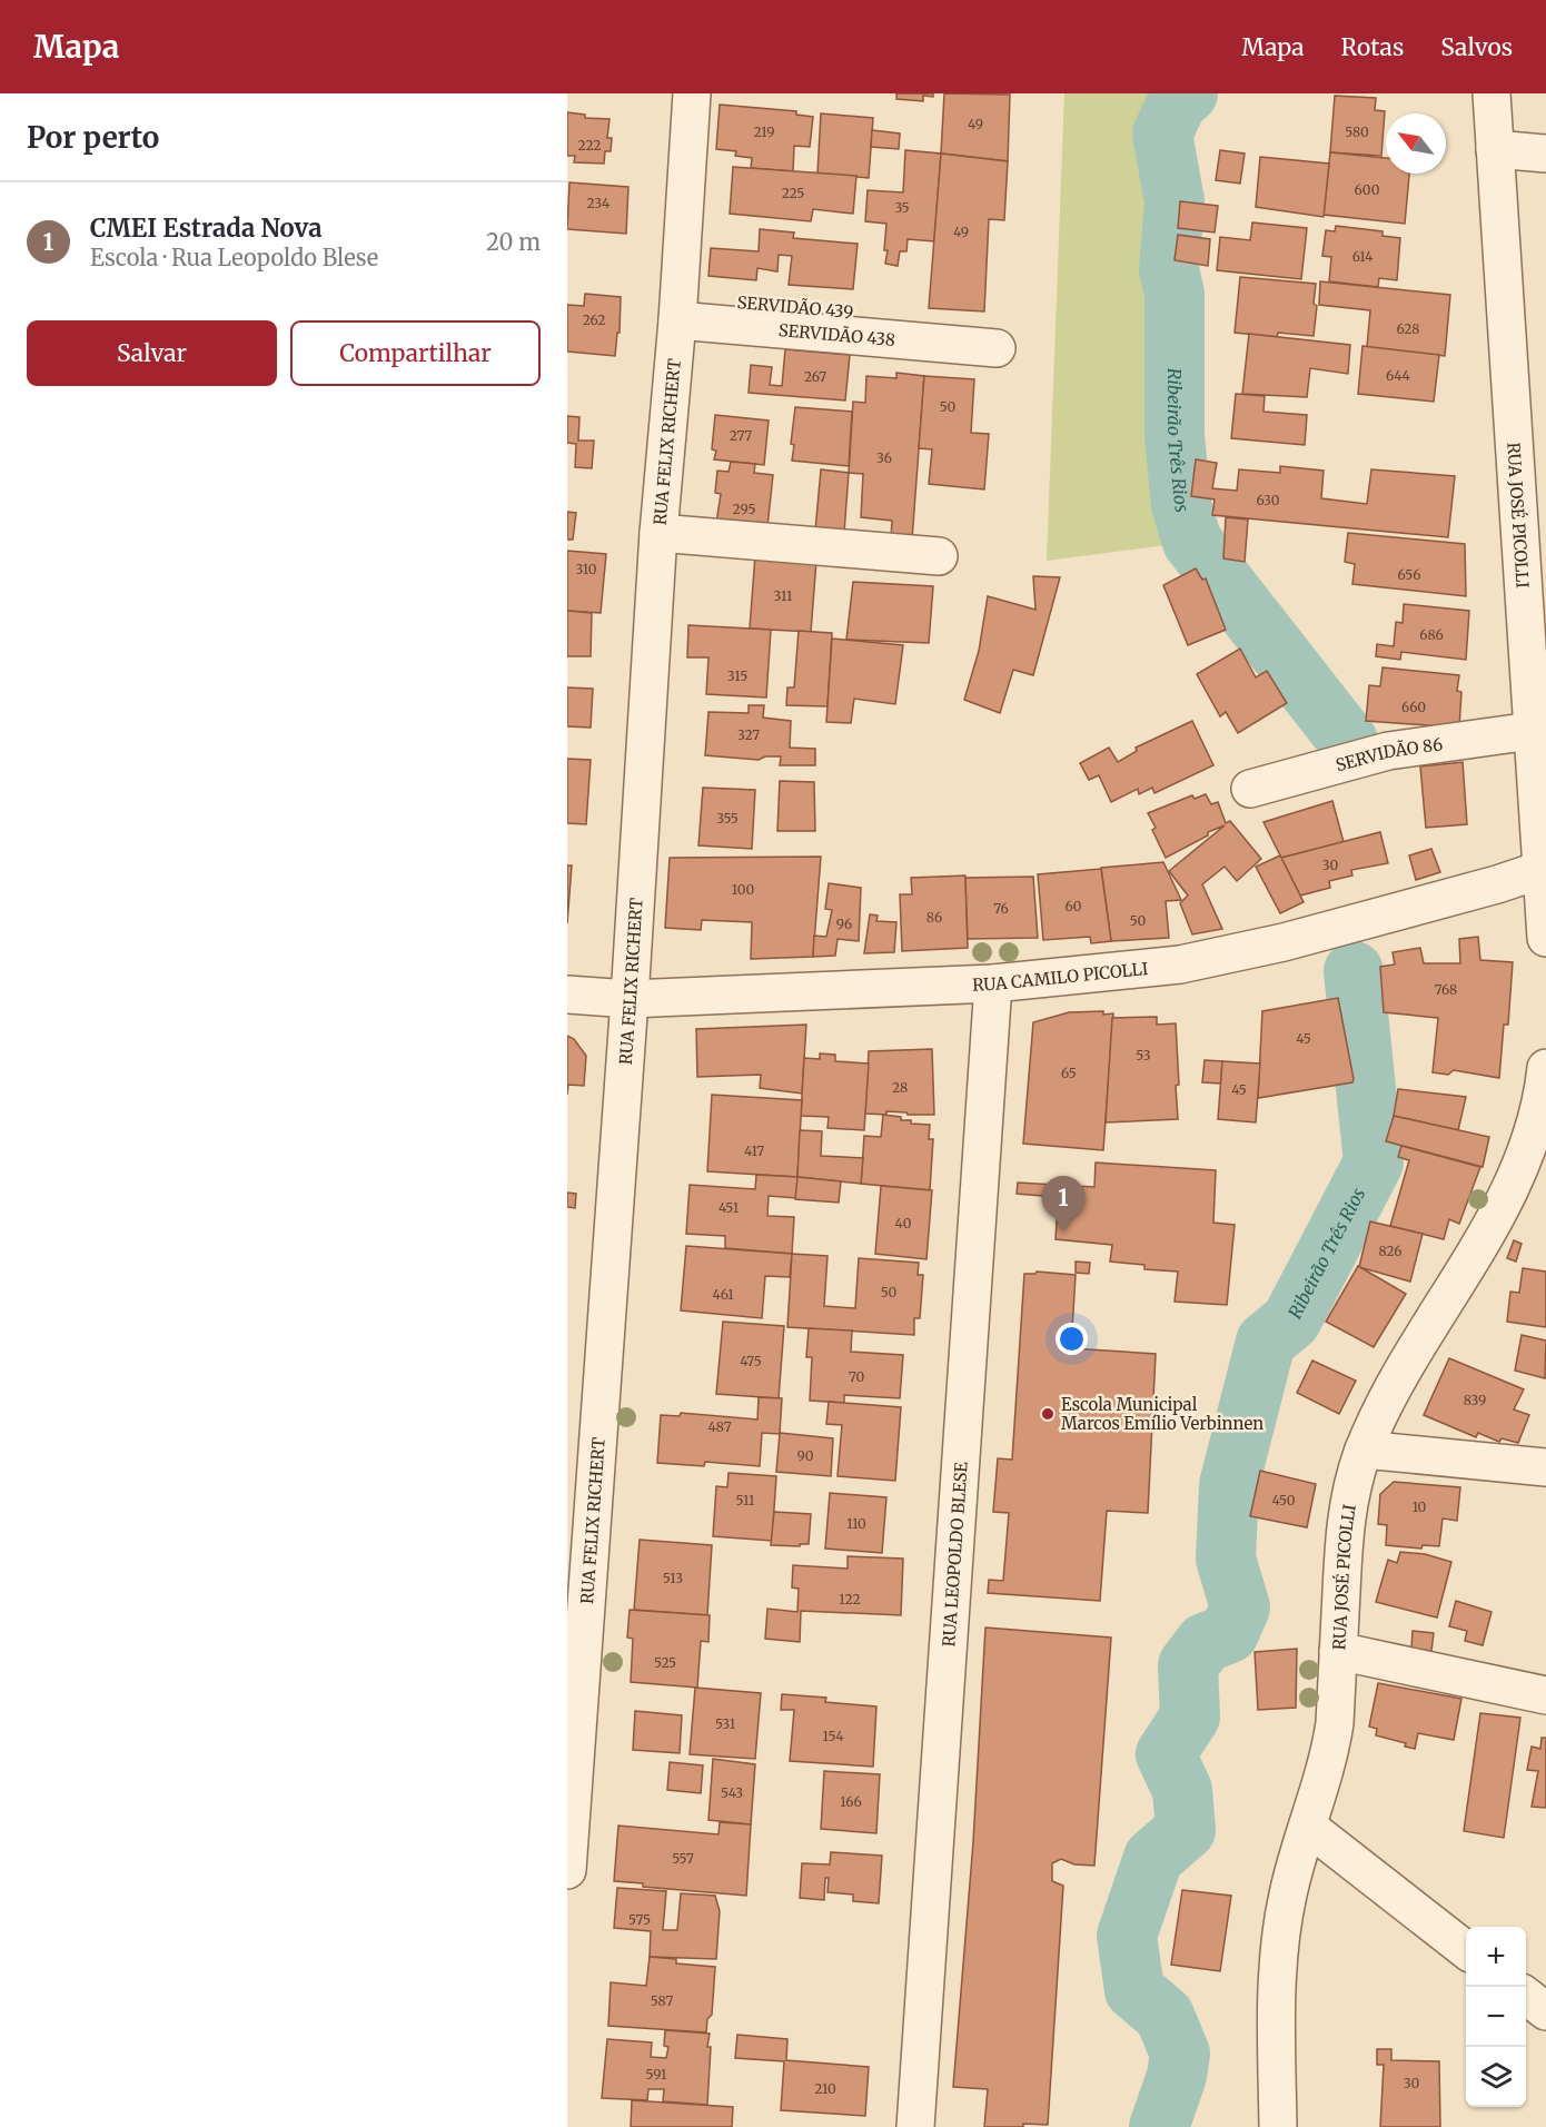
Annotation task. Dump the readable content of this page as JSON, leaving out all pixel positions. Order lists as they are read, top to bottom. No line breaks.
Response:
{"streets":{"street":["SERVIDÃO 439","SERVIDÃO 438","RUA FELIX RICHERT","RUA JOSÉ PICOLLI","SERVIDÃO 86","RUA CAMILO PICOLLI","RUA LEOPOLDO BLESE"]},"crossings":[["SERVIDÃO 439","SERVIDÃO 438"],["SERVIDÃO 439","RUA FELIX RICHERT"],["SERVIDÃO 438","RUA FELIX RICHERT"],["RUA FELIX RICHERT","RUA CAMILO PICOLLI"],["RUA JOSÉ PICOLLI","SERVIDÃO 86"],["RUA JOSÉ PICOLLI","RUA CAMILO PICOLLI"],["RUA CAMILO PICOLLI","RUA LEOPOLDO BLESE"]],"water":["Ribeirão Três Rios"],"places":["Escola Municipal Marcos Emílio Verbinnen"],"house_numbers":["49","219","580","222","600","225","234","35","49","614","262","628","644","267","50","277","36","630","295","310","656","311","686","315","660","327","355","30","100","60","76","86","50","96","768","45","53","65","28","45","417","451","40","826","50","461","475","70","839","487","90","511","450","10","110","513","122","525","531","154","543","166","557","575","587","591","30","210"],"north":"top left","page":{"header":"Mapa","nav":["Mapa","Rotas","Salvos"],"heading":"Por perto","list":[{"mark":"1","name":"CMEI Estrada Nova","note":"Escola · Rua Leopoldo Blese","value":"20 m"}],"buttons":["Salvar","Compartilhar"],"pins":"1","map_buttons":["+","−"]}}
